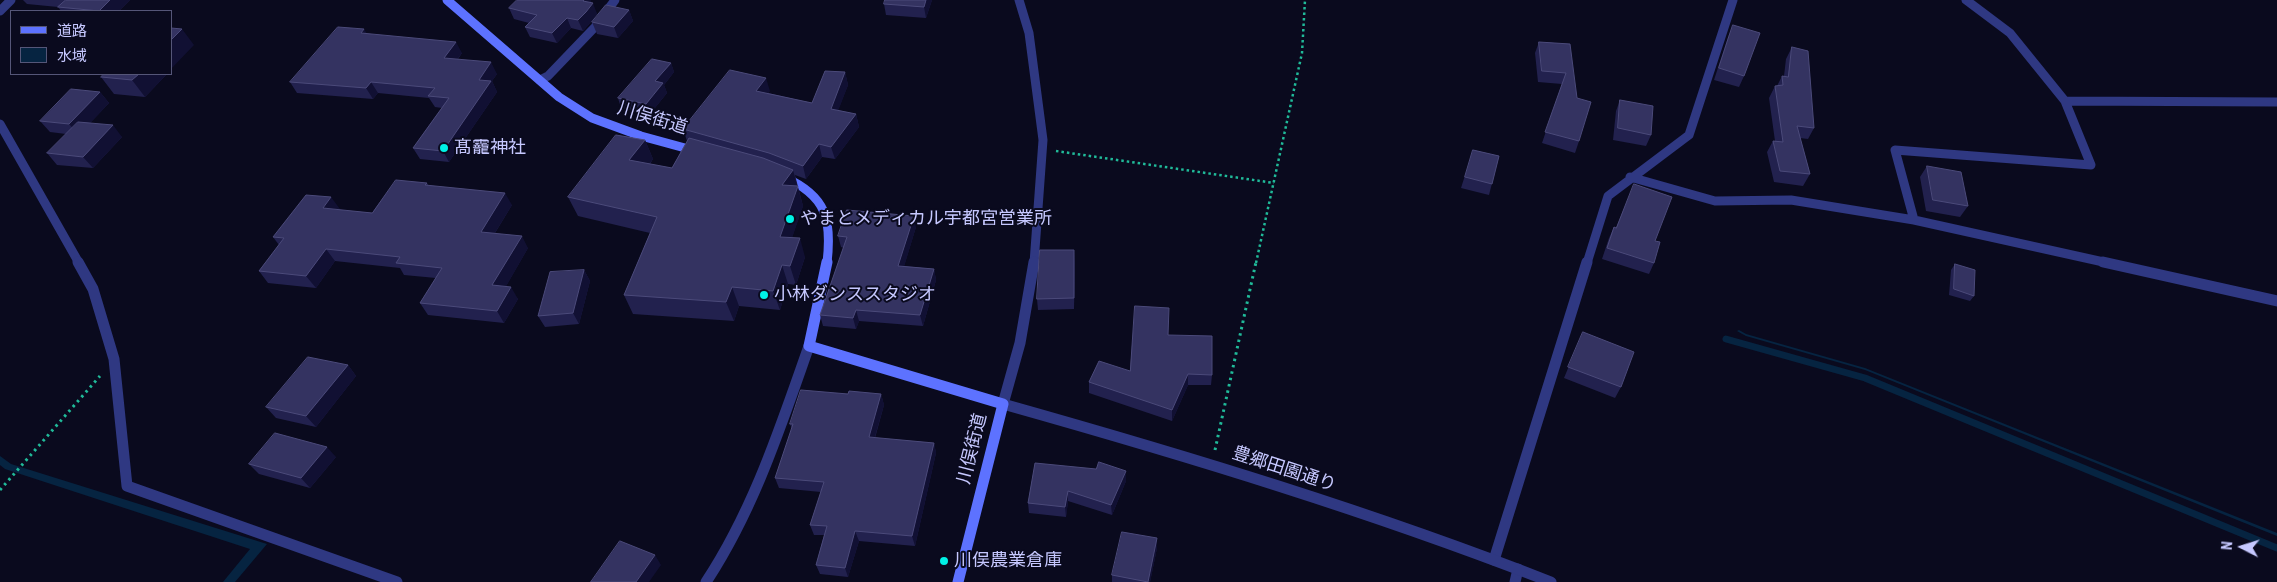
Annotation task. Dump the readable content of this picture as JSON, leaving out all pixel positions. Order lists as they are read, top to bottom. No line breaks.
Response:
{"streets":{"main road":["川俣街道"],"street":["豊郷田園通り"]},"crossings":[["川俣街道","豊郷田園通り"]],"places":["髙靇神社","やまとメディカル宇都宮営業所","小林ダンススタジオ","川俣農業倉庫"],"legend":["道路","水域"],"north":"left"}
